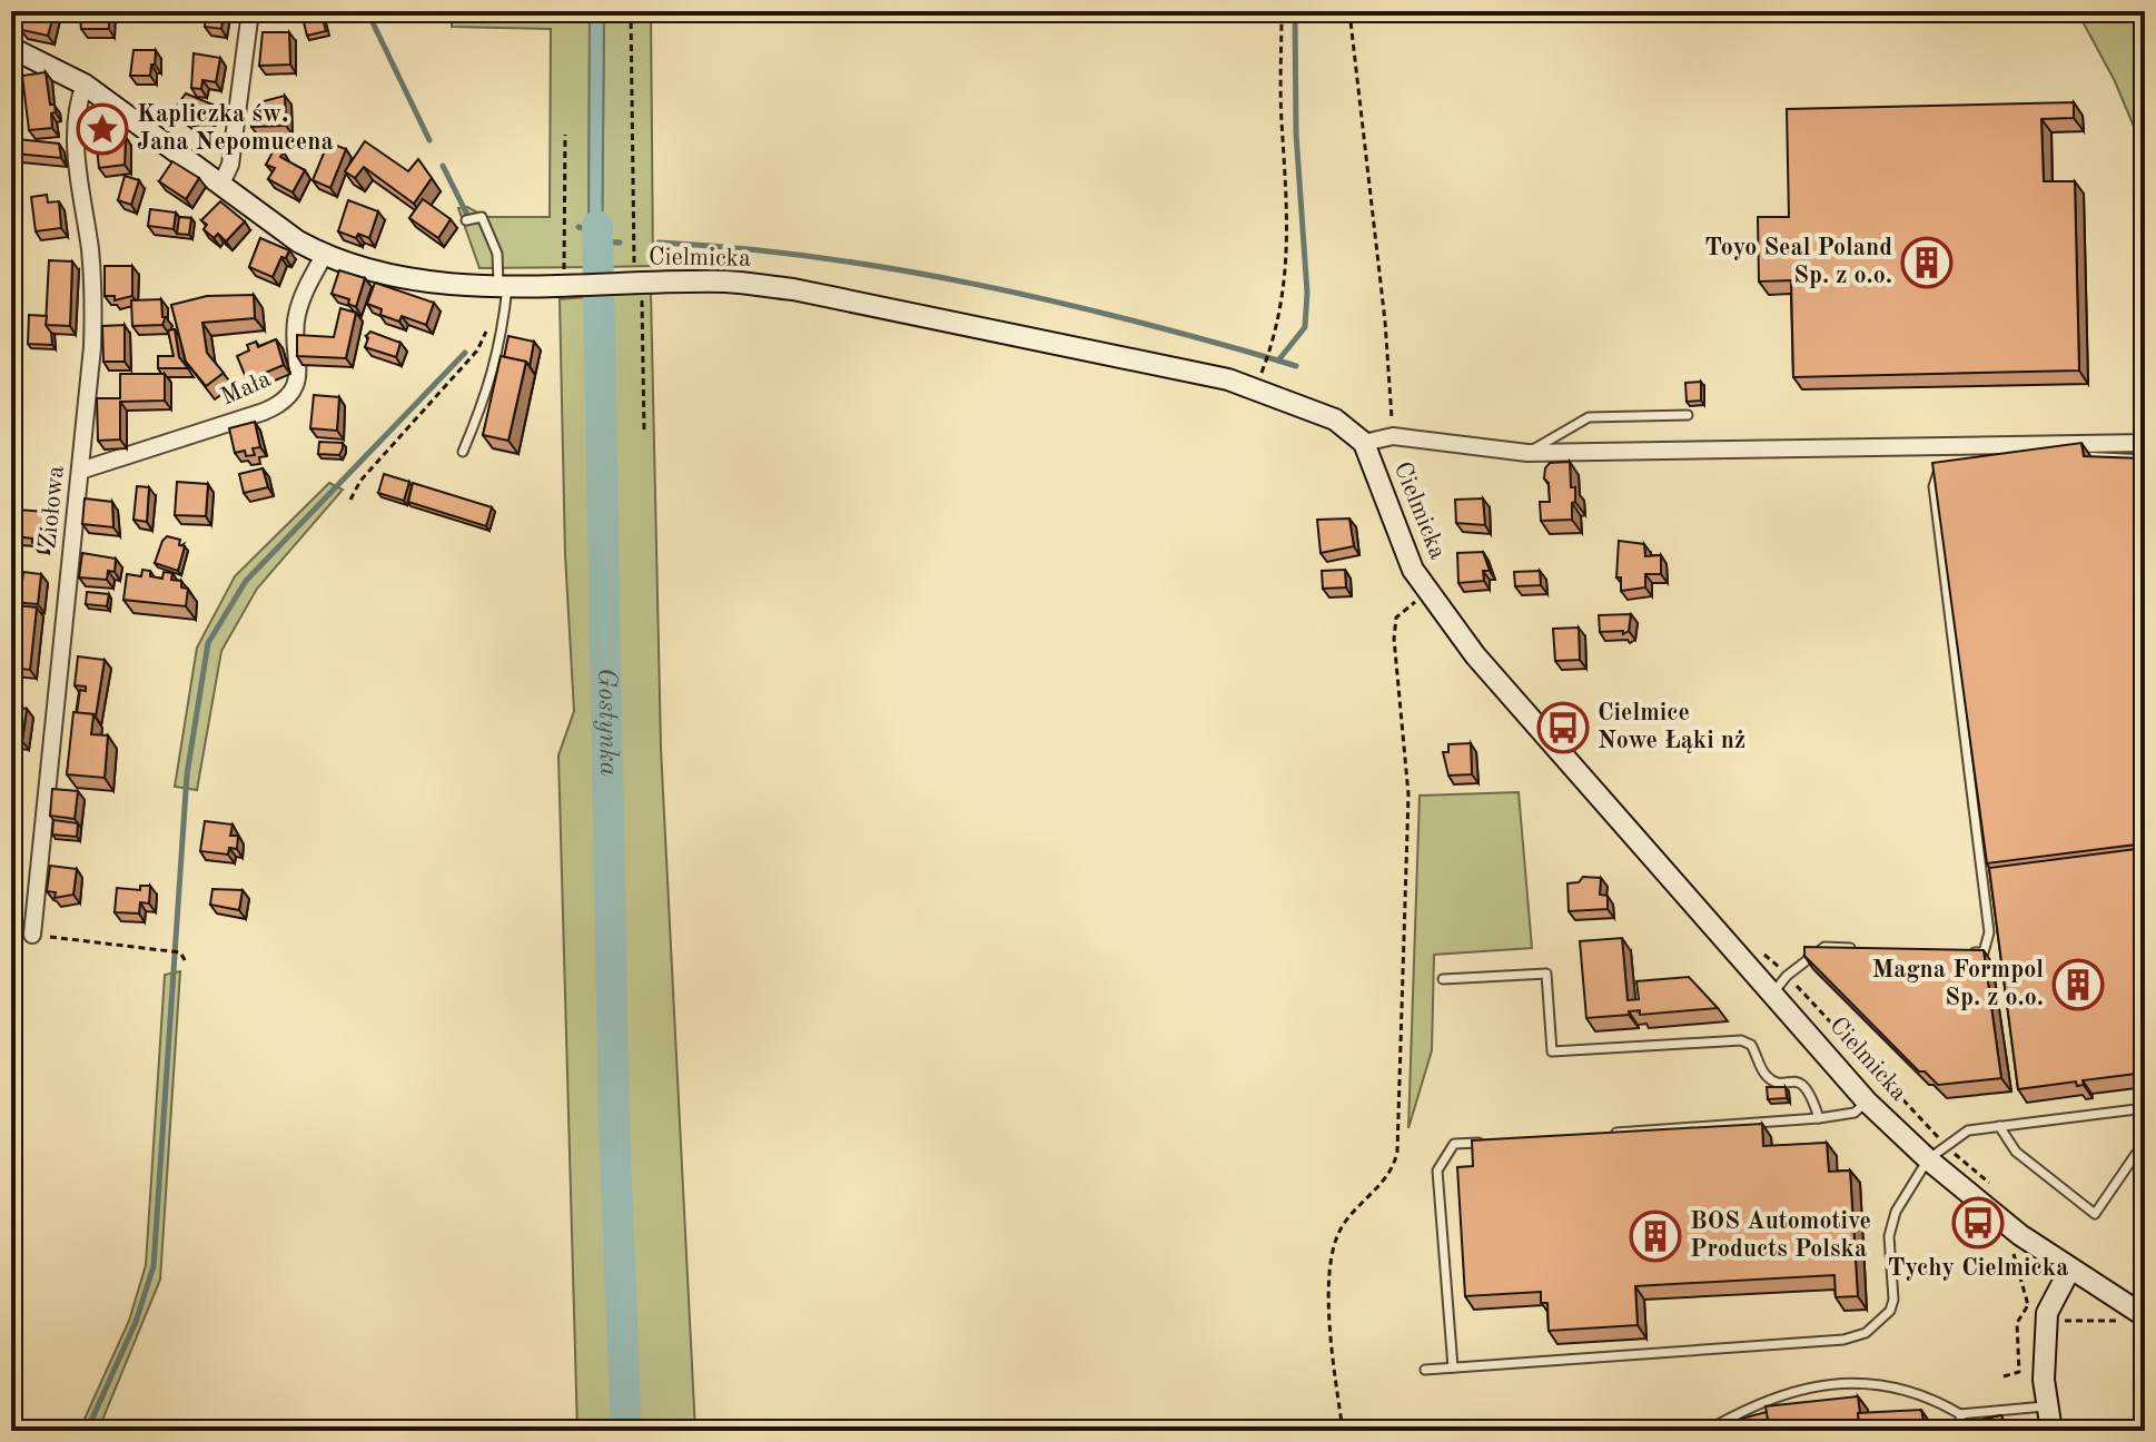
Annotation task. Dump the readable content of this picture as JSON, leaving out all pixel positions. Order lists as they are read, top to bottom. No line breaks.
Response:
{"streets":{"street":["Cielmicka","Mała","Ziołowa"]},"crossings":[["Cielmicka","Mała"],["Cielmicka","Ziołowa"],["Mała","Ziołowa"]],"water":["Gostynka"],"places":{"place":["Kapliczka św. Jana Nepomucena"],"building":["Toyo Seal Poland Sp. z o.o.","Magna Formpol Sp. z o.o.","BOS Automotive Products Polska"],"bus stop":["Cielmice Nowe Łąki nż","Tychy Cielmicka"]}}
